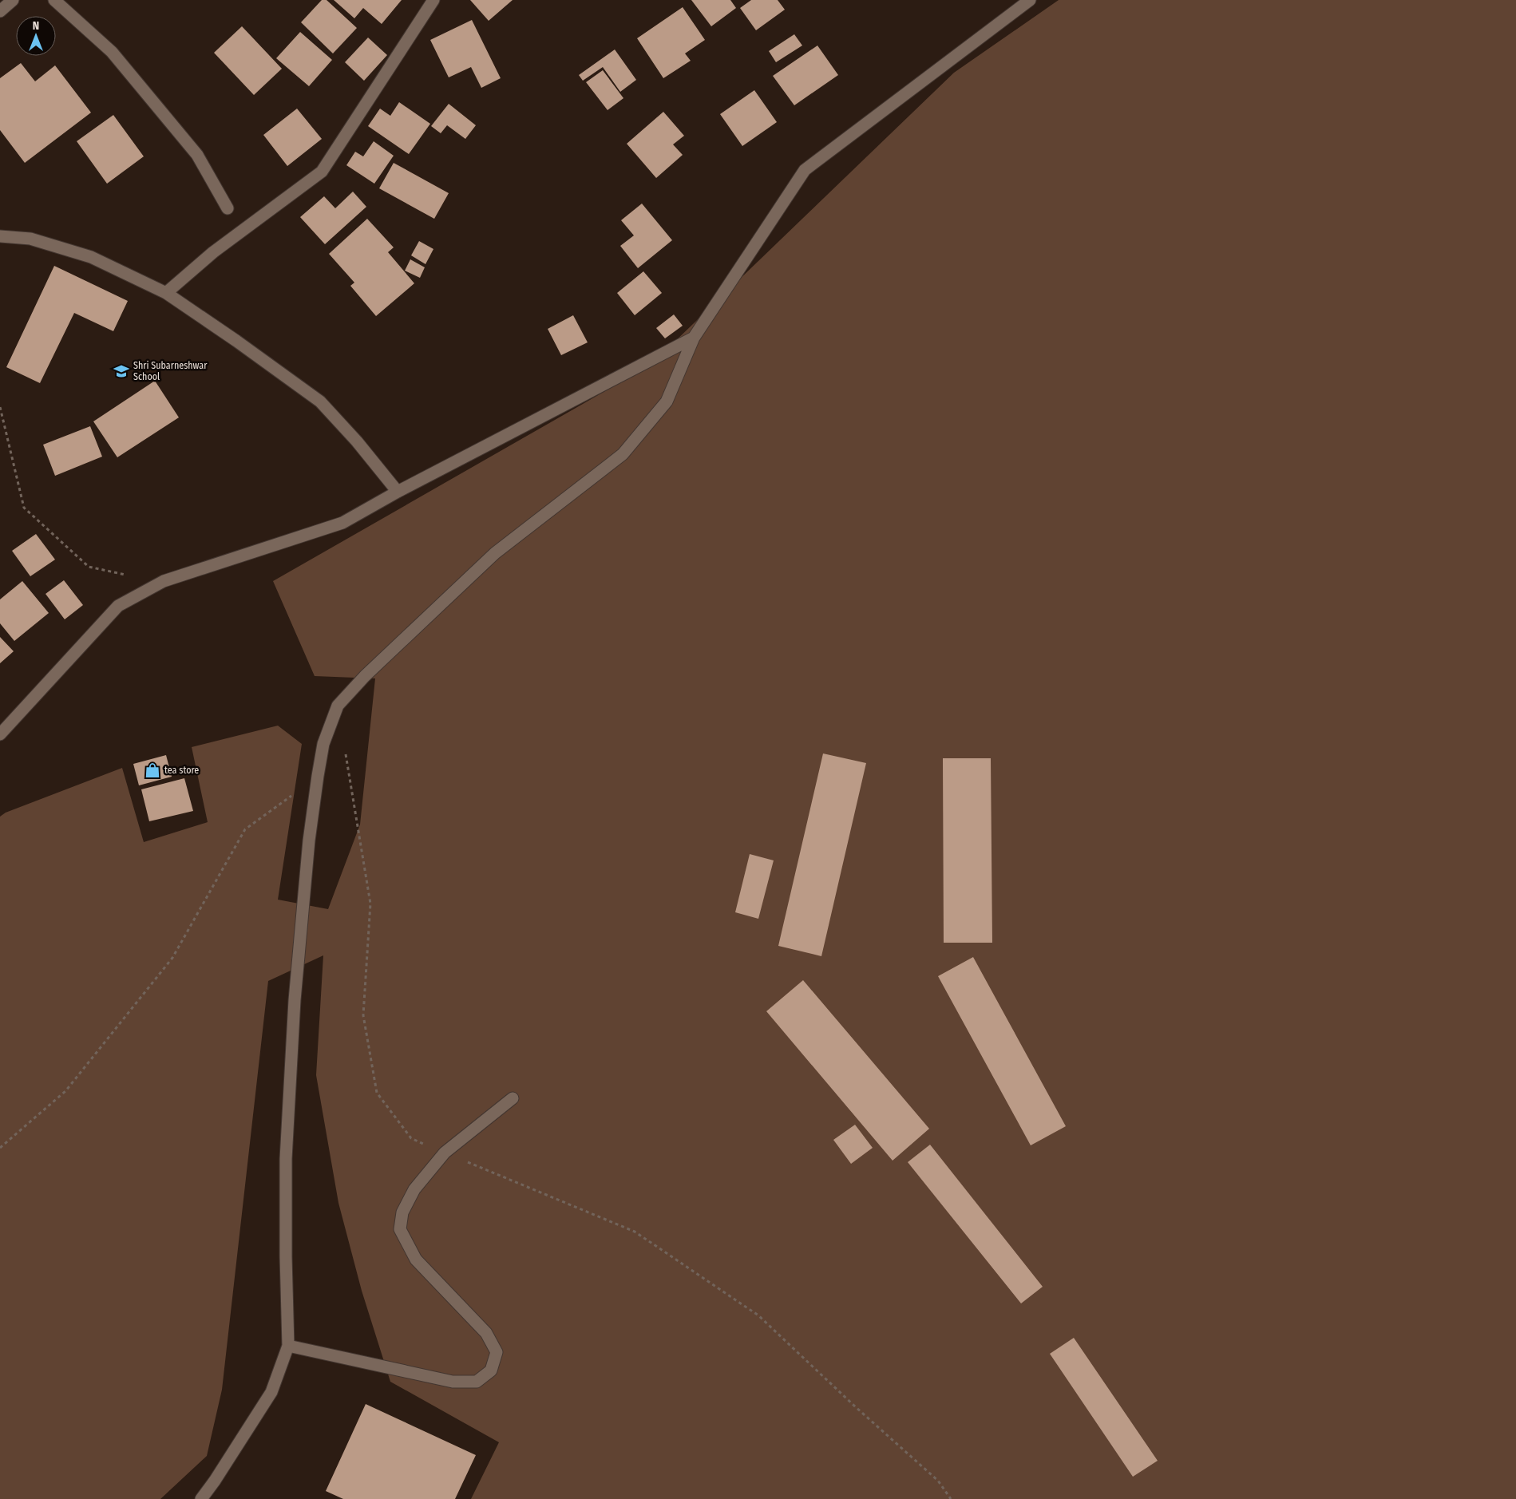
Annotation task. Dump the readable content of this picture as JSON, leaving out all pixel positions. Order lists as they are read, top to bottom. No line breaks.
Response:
{"places":{"school or university":["Shri Subarneshwar School"],"shop":["tea store"]},"north":"top"}
